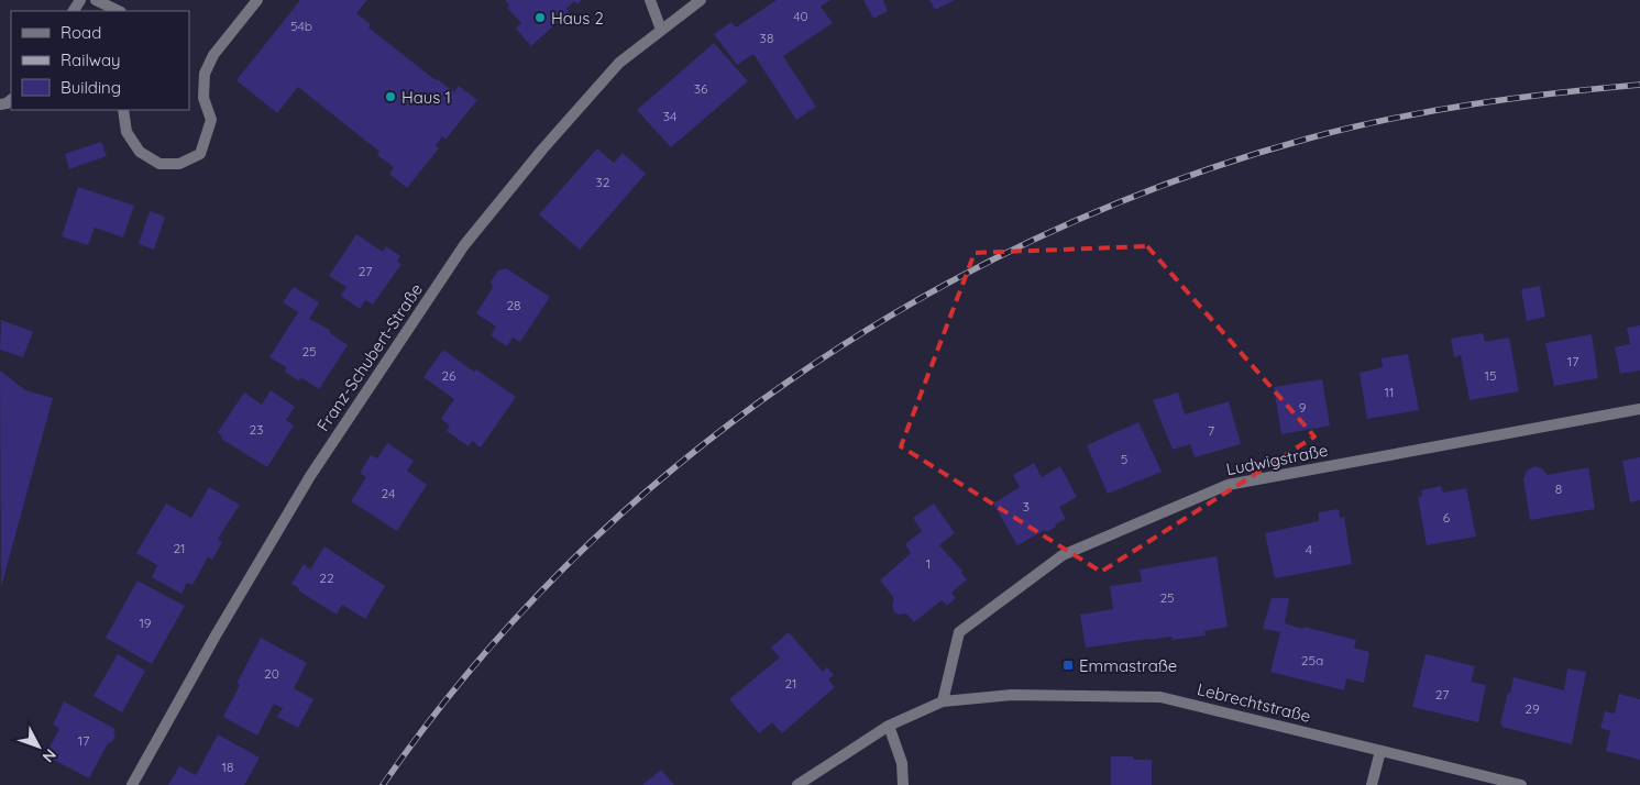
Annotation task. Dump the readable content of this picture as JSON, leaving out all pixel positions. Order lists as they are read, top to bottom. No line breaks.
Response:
{"streets":{"street":["Franz-Schubert-Straße","Ludwigstraße","Lebrechtstraße"]},"crossings":[["Ludwigstraße","Lebrechtstraße"]],"places":{"other":["Haus 2","Haus 1"],"transit":["Emmastraße"]},"house_numbers":["40","54b","38","36","34","32","27","28","25","17","26","15","11","9","23","7","5","8","24","3","6","21","4","1","22","25","19","25a","20","21","27","29","17","18"],"legend":["Road","Railway","Building"],"north":"bottom right"}
